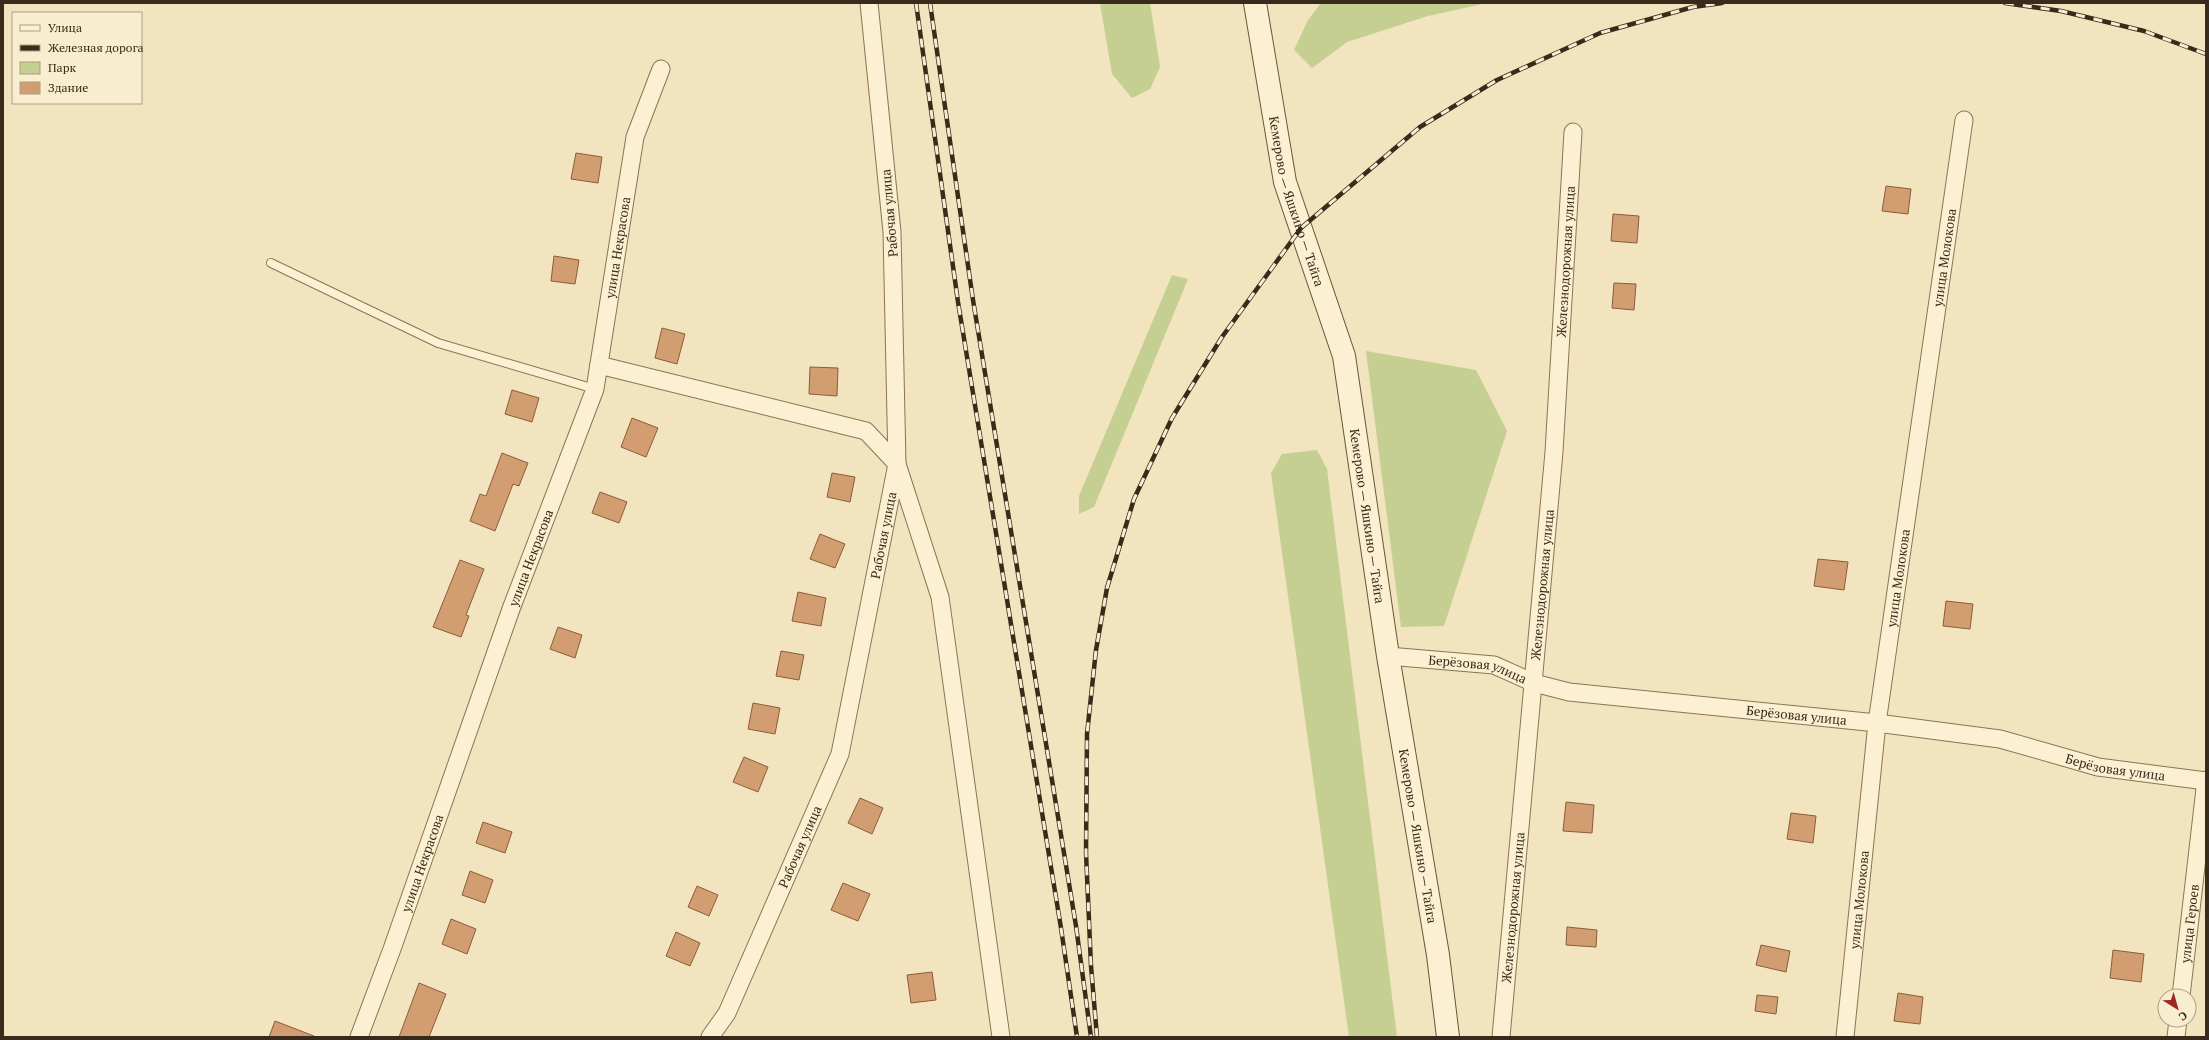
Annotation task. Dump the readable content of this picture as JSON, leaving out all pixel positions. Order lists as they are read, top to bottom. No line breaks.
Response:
{"streets":{"main road":["Кемерово — Яшкино — Тайга"],"street":["Рабочая улица","улица Некрасова","улица Молокова","Железнодорожная улица","Берёзовая улица","улица Героев"]},"crossings":[["Кемерово — Яшкино — Тайга","Берёзовая улица"],["улица Молокова","Берёзовая улица"],["Железнодорожная улица","Берёзовая улица"],["Берёзовая улица","улица Героев"]],"legend":["Улица","Железная дорога","Парк","Здание"],"north":"bottom right"}
